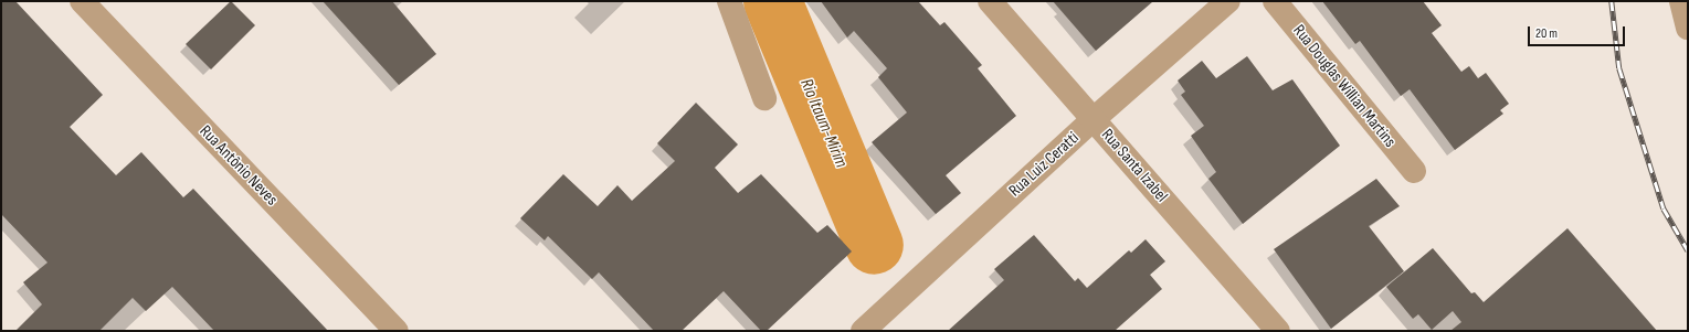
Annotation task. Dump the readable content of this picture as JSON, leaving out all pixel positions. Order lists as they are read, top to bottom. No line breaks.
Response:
{"streets":{"street":["Rua Douglas Willian Martins","Rua Luiz Ceratti","Rua Antônio Neves","Rua Santa Izabel"]},"crossings":[["Rua Luiz Ceratti","Rua Santa Izabel"]],"water":["Rio Itaum-Mirim"],"scale_bar":"20 m"}
